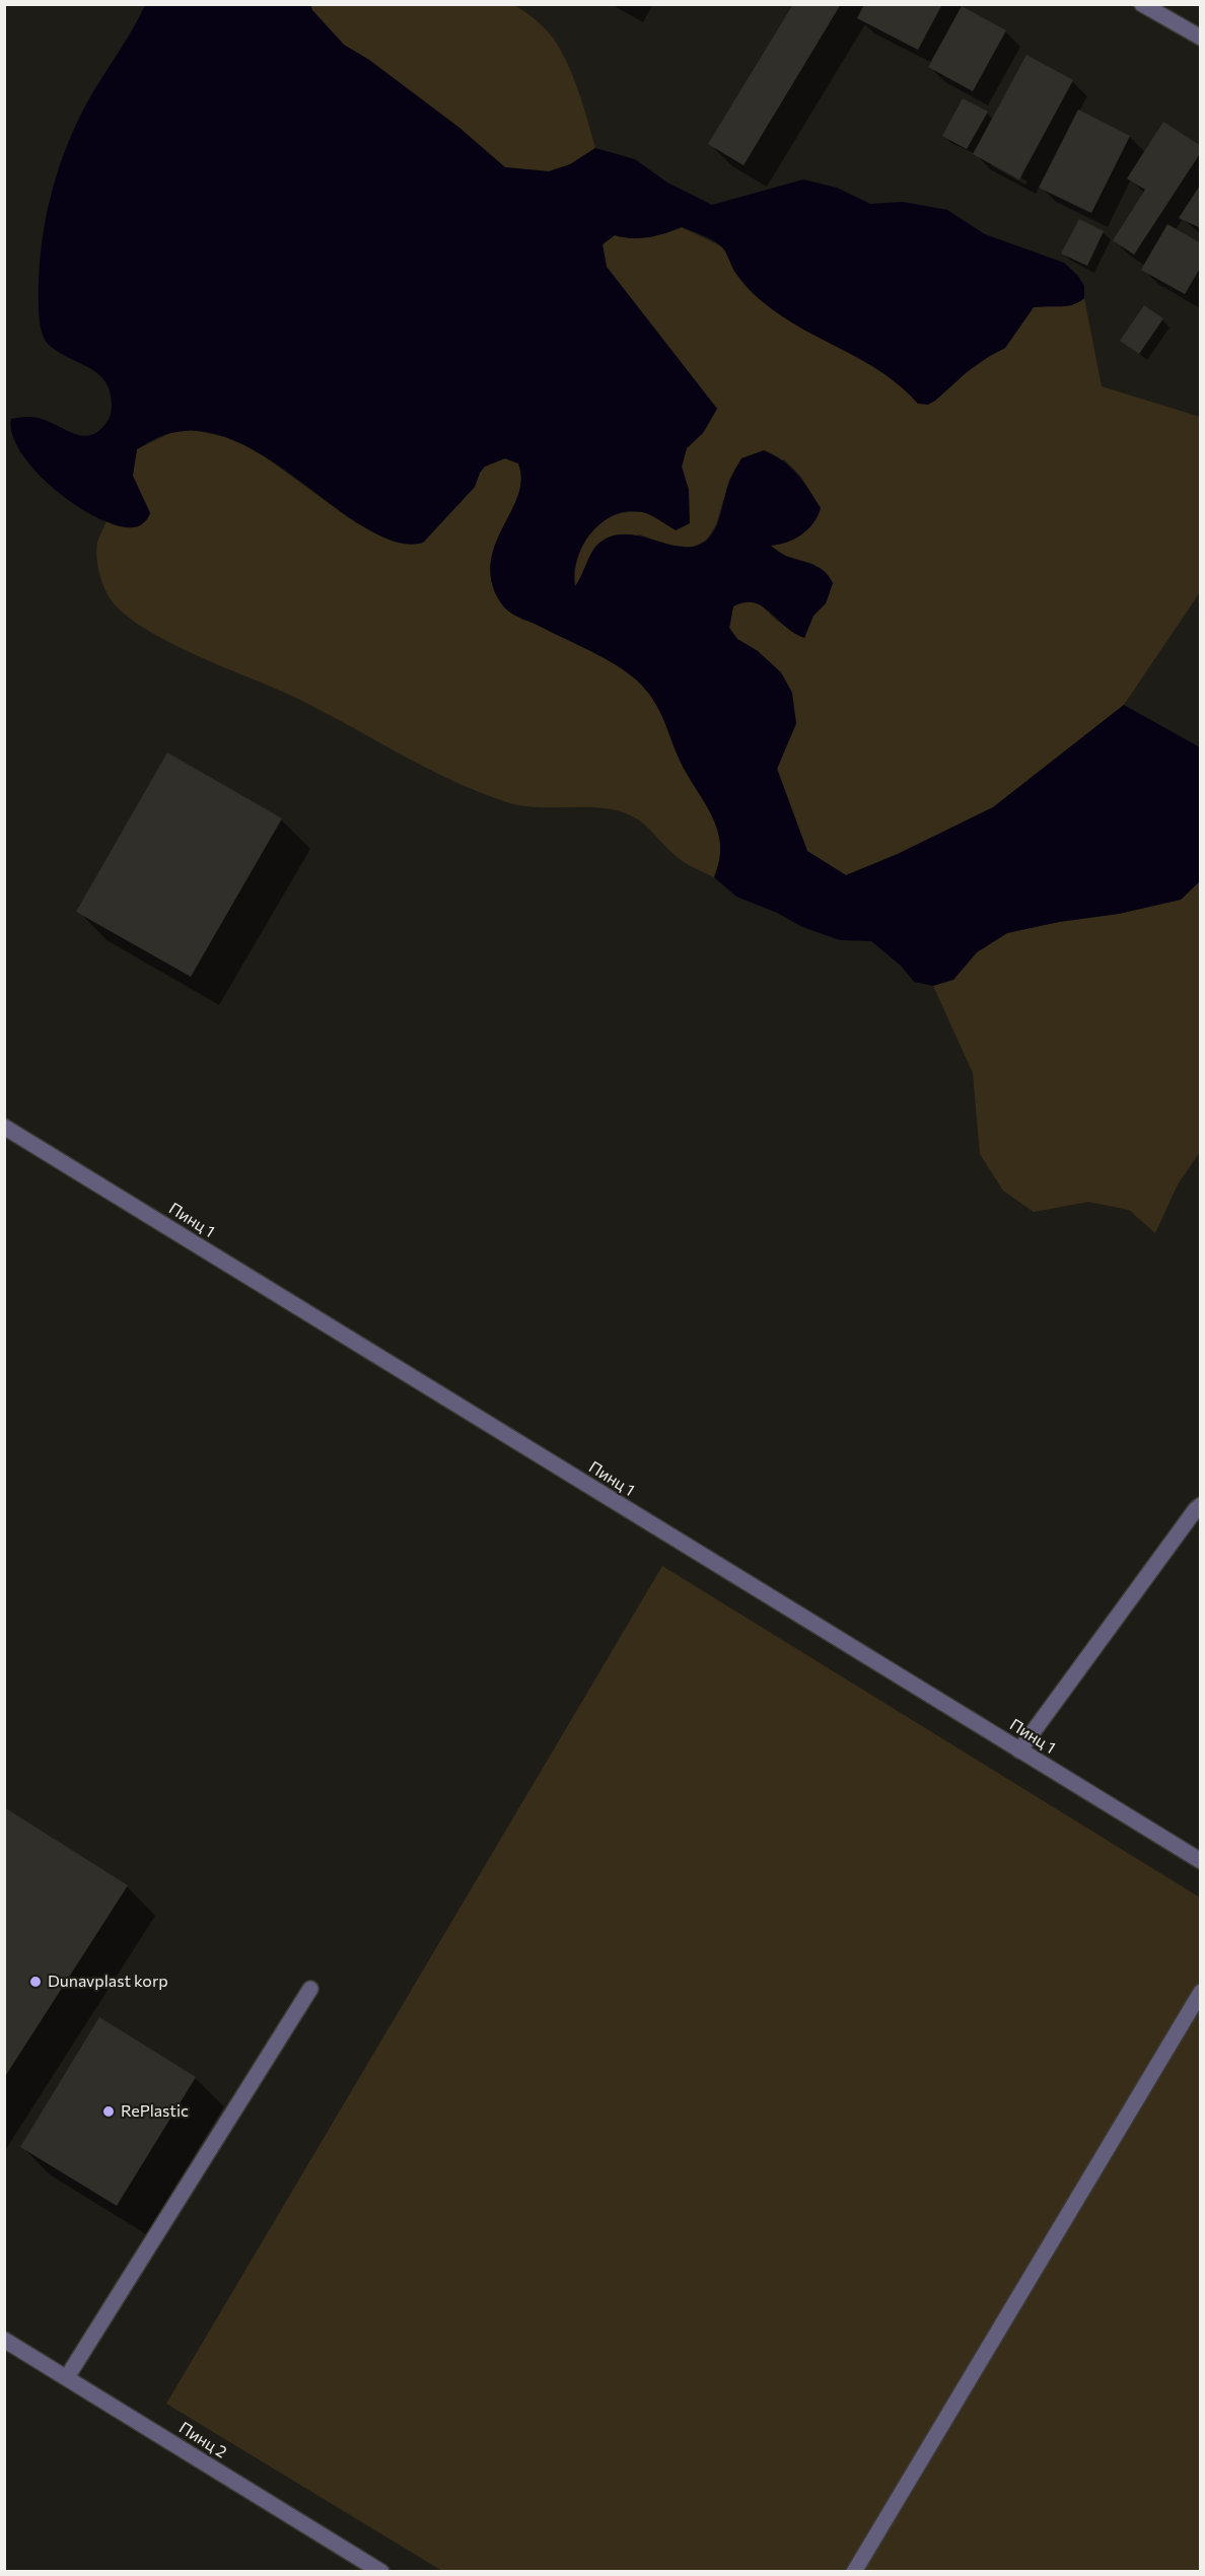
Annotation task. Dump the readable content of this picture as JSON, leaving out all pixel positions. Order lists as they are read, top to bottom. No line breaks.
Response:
{"streets":{"street":["Пинц 1","Пинц 2"]},"places":["Dunavplast korp","RePlastic"]}
